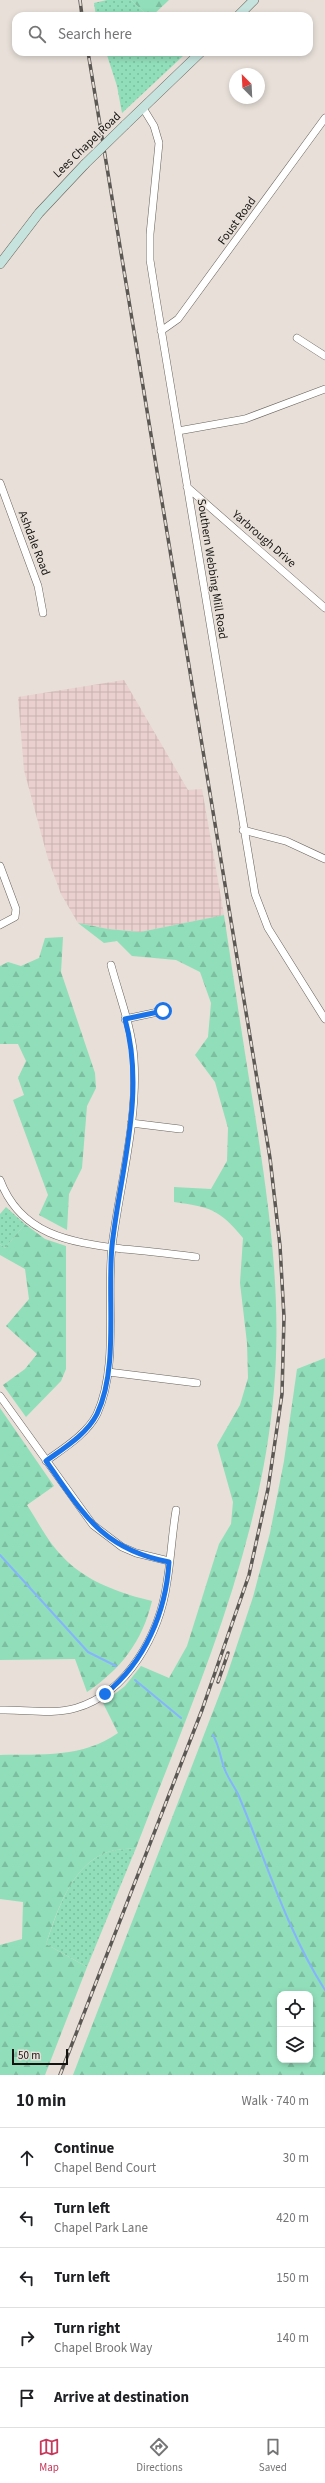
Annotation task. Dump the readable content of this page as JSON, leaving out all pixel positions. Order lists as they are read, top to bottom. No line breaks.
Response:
{"streets":{"main road":["Lees Chapel Road"],"street":["Foust Road","Yarbrough Drive","Ashdale Road","Southern Webbing Mill Road"]},"crossings":[["Lees Chapel Road","Southern Webbing Mill Road"],["Foust Road","Southern Webbing Mill Road"],["Yarbrough Drive","Southern Webbing Mill Road"]],"scale_bar":"50 m","north":"top left","page":{"search":"Search here","scale":"50 m","heading":["10 min","Walk · 740 m"],"list":[["Continue","Chapel Bend Court","30 m"],["Turn left","Chapel Park Lane","420 m"],["Turn left","150 m"],["Turn right","Chapel Brook Way","140 m"],"Arrive at destination"],"nav":["Map","Directions","Saved"]}}
